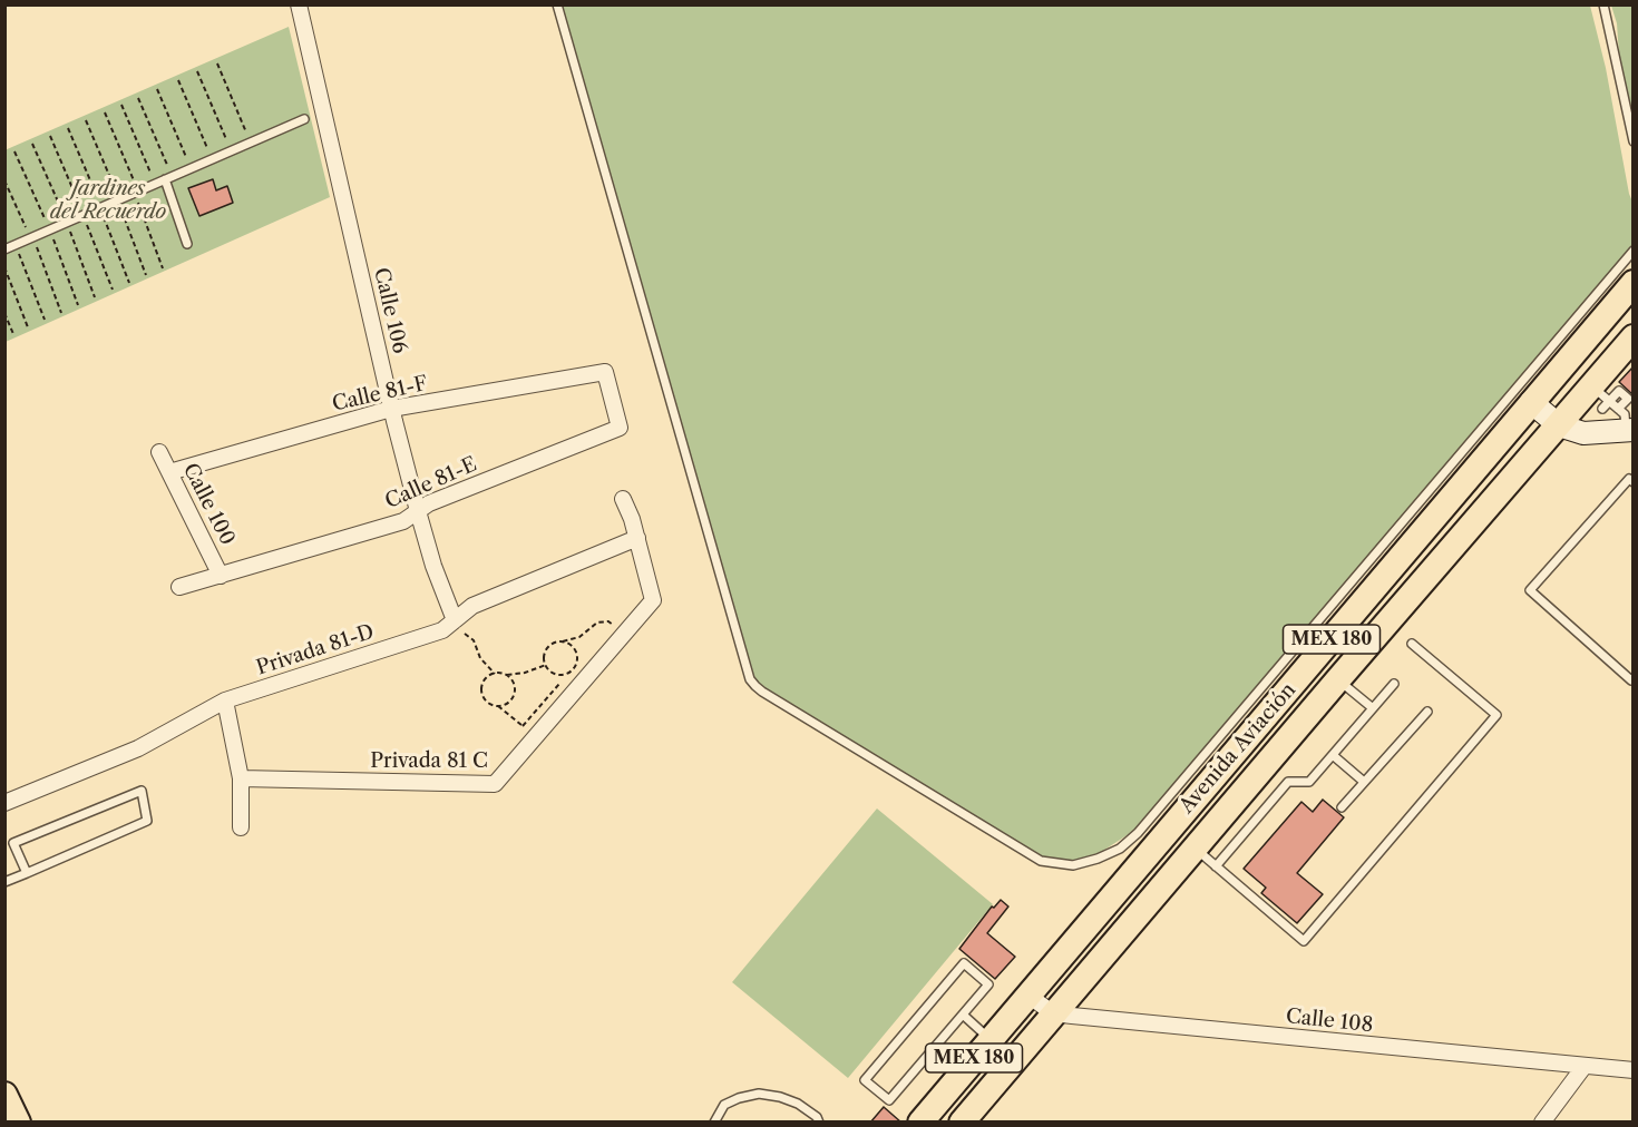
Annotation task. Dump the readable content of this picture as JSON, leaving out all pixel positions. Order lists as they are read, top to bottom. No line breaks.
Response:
{"streets":{"main road":["MEX 180","Avenida Aviación"],"street":["Calle 106","Calle 81-F","Calle 81-E","Calle 100","Privada 81-D","Privada 81 C","Calle 108"]},"crossings":[["Calle 106","Calle 81-F"],["Calle 106","Calle 81-E"],["Calle 106","Privada 81-D"],["Calle 81-F","Calle 81-E"],["Calle 81-F","Calle 100"],["Calle 81-E","Calle 100"],["Privada 81-D","Privada 81 C"],["Avenida Aviación","Calle 108"]],"parks":["Jardines del Recuerdo"]}
